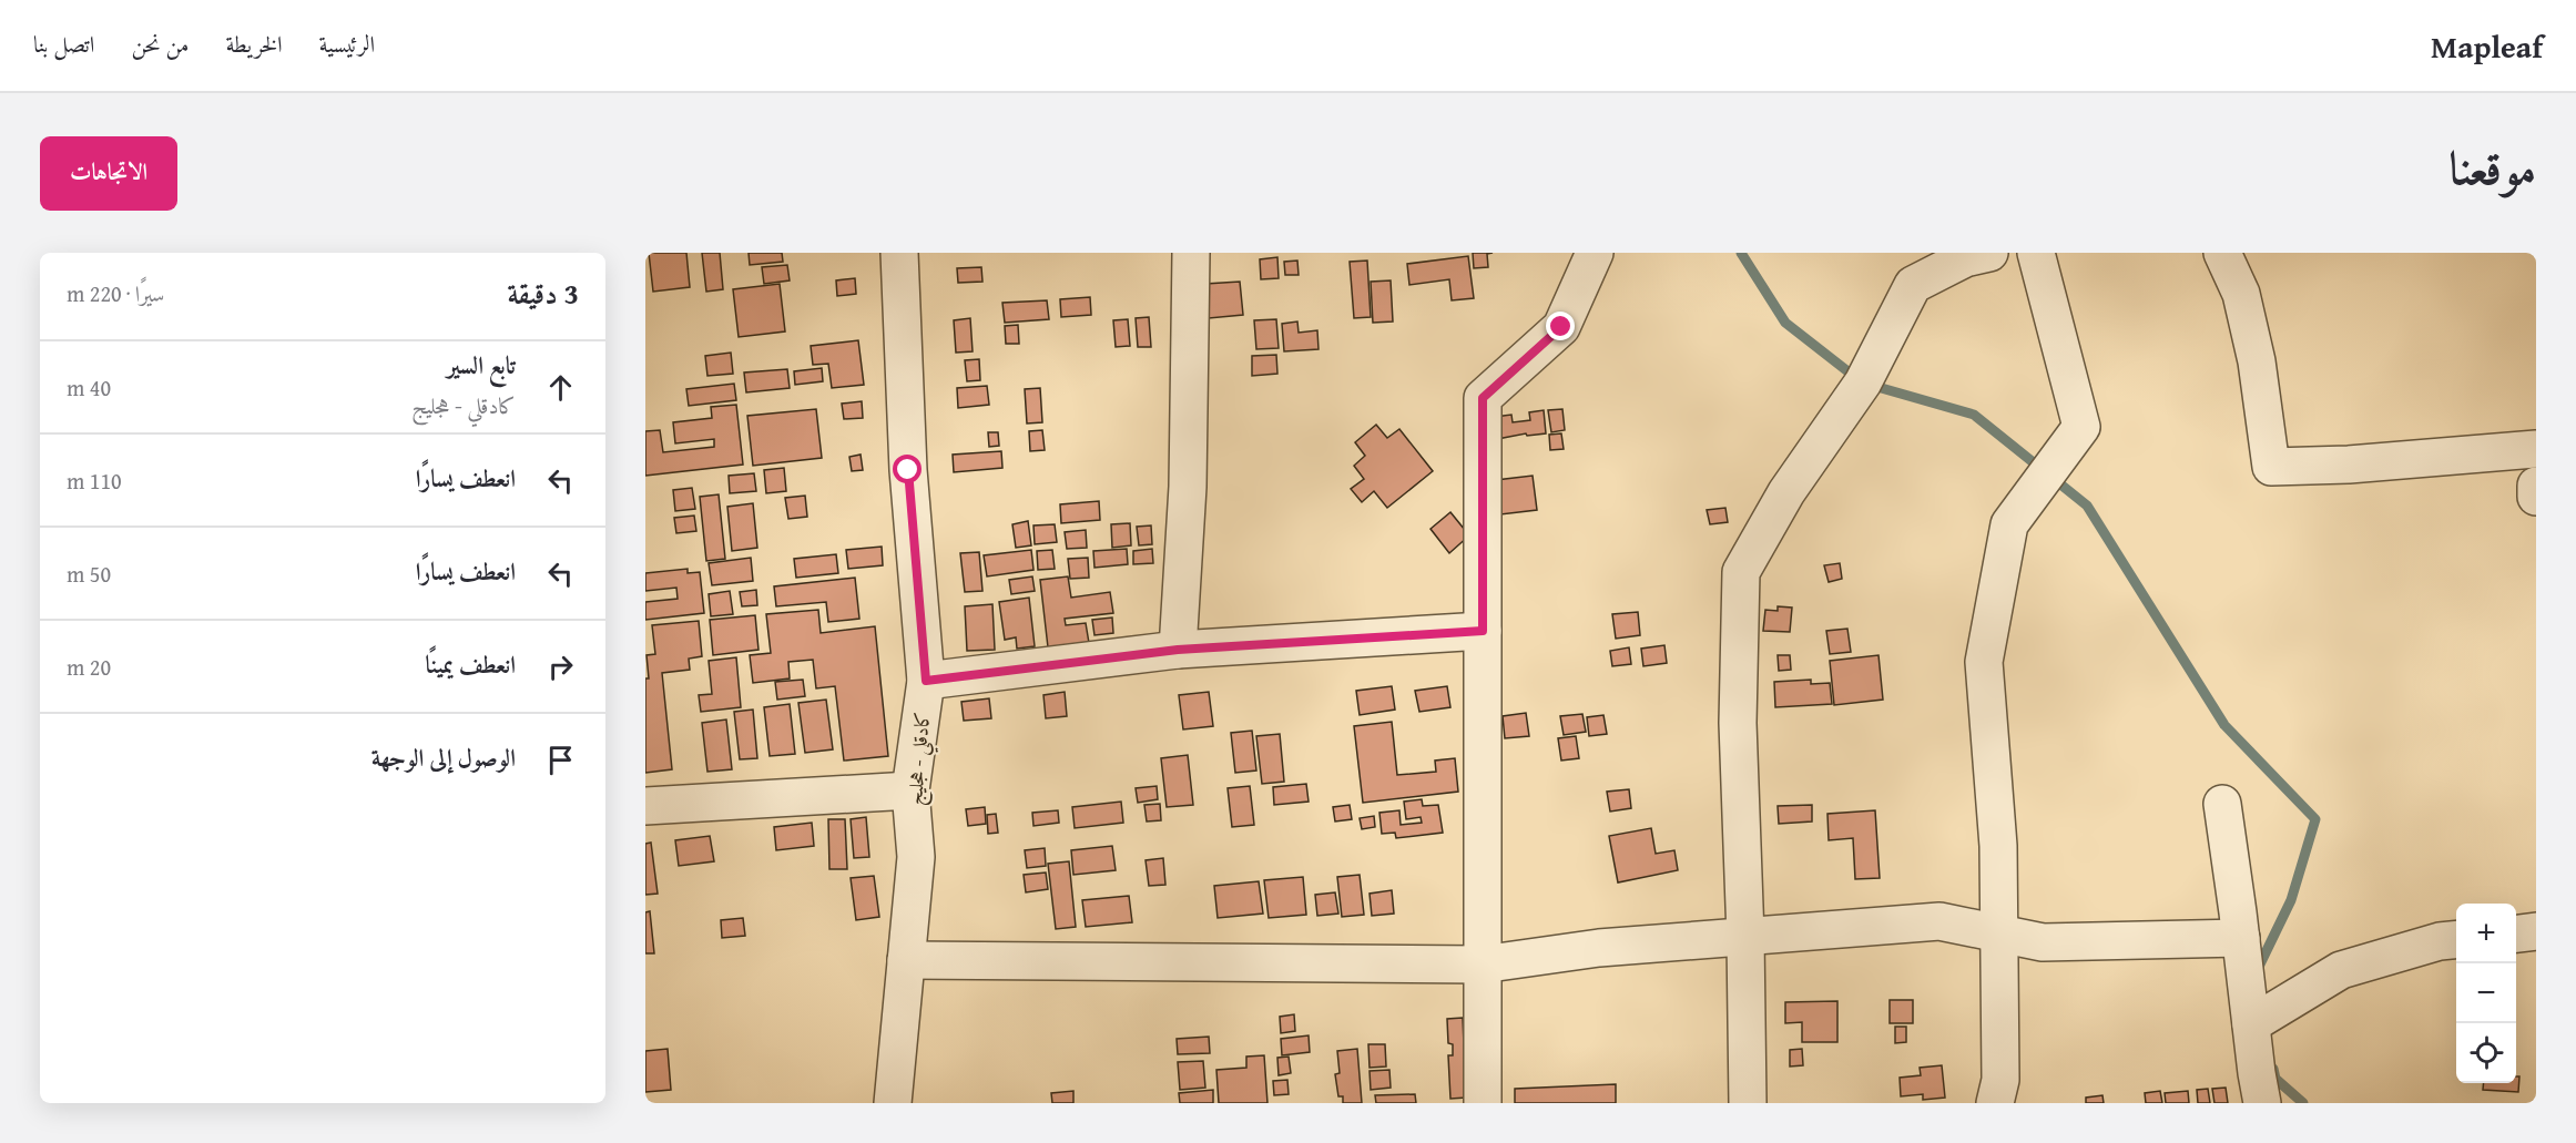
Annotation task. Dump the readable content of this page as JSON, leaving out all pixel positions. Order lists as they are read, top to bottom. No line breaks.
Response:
{"streets":{"street":["كادقلي - هجليج"]},"page":{"header":"Mapleaf","nav":["الرئيسية","الخريطة","من نحن","اتصل بنا"],"title":"موقعنا","buttons":"الاتجاهات","heading":["3 دقيقة","سيرًا · 220 m"],"list":[["تابع السير","كادقلي - هجليج","40 m"],["انعطف يسارًا","110 m"],["انعطف يسارًا","50 m"],["انعطف يمينًا","20 m"],"الوصول إلى الوجهة"],"map_buttons":["+","−"]}}
